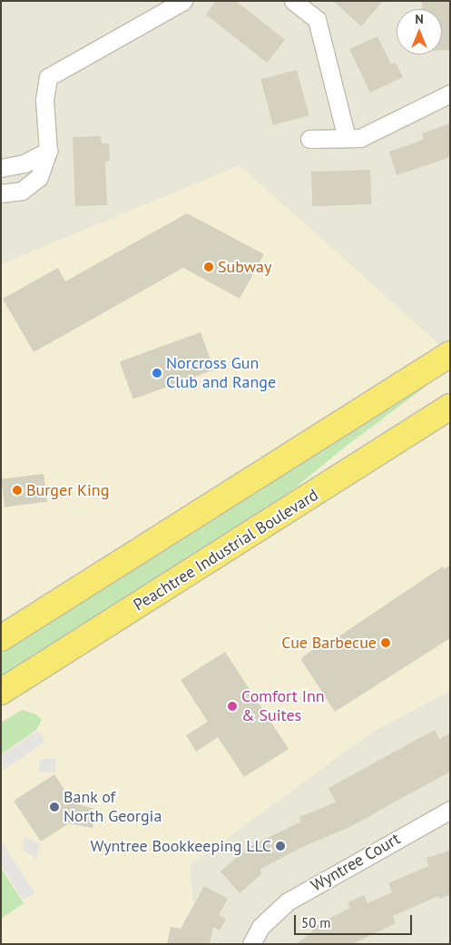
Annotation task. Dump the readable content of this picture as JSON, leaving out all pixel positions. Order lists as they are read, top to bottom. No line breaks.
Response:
{"streets":{"highway":["Peachtree Industrial Boulevard"],"street":["Wyntree Court"]},"places":["Subway","Norcross Gun Club and Range","Burger King","Cue Barbecue","Comfort Inn & Suites","Bank of North Georgia","Wyntree Bookkeeping LLC"],"scale_bar":"50 m","north":"top"}
